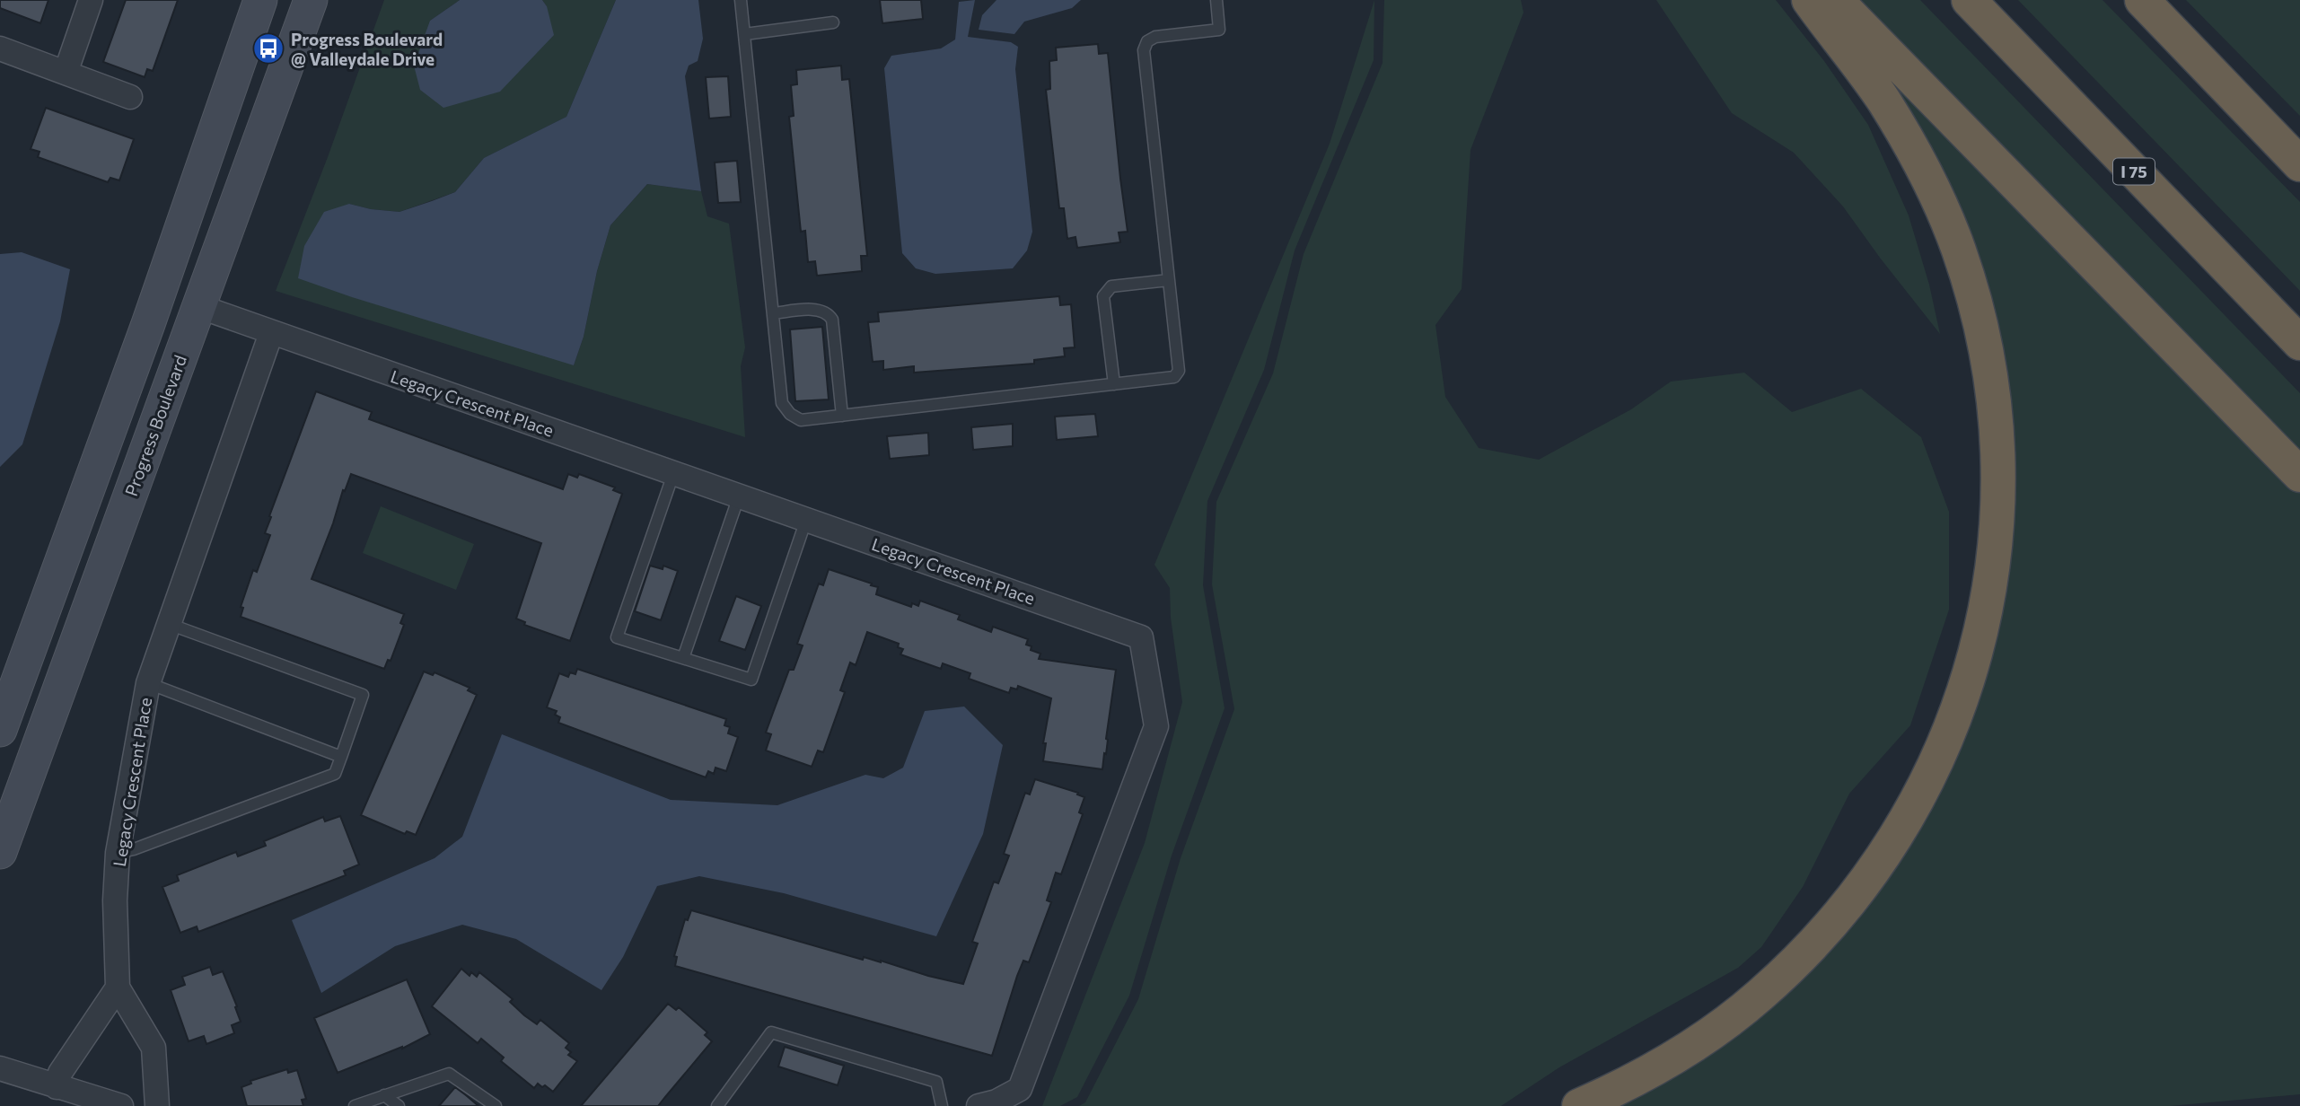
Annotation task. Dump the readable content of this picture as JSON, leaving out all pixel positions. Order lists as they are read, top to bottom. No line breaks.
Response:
{"streets":{"highway":["I 75"],"main road":["Progress Boulevard"],"street":["Legacy Crescent Place"]},"crossings":[["Legacy Crescent Place","Progress Boulevard"]],"places":{"bus stop":["Progress Boulevard @ Valleydale Drive"]}}
